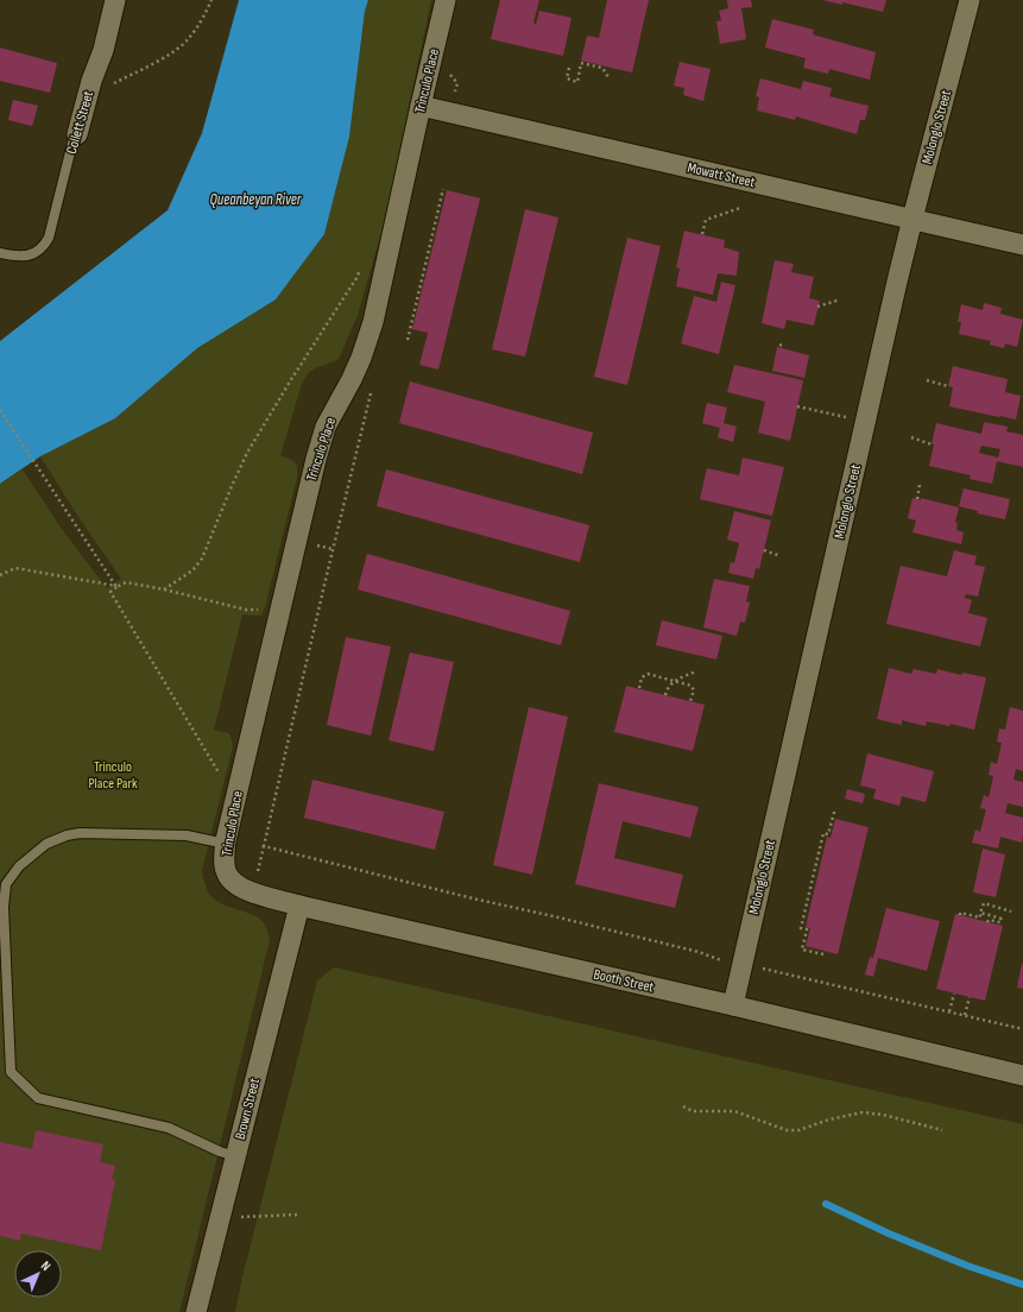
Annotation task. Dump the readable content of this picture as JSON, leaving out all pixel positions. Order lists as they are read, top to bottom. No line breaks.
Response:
{"streets":{"street":["Trinculo Place","Collett Street","Molonglo Street","Mowatt Street","Booth Street","Brown Street"]},"crossings":[["Trinculo Place","Mowatt Street"],["Trinculo Place","Booth Street"],["Molonglo Street","Mowatt Street"],["Molonglo Street","Booth Street"],["Booth Street","Brown Street"]],"water":["Queanbeyan River"],"parks":["Trinculo Place Park"],"north":"top right"}
